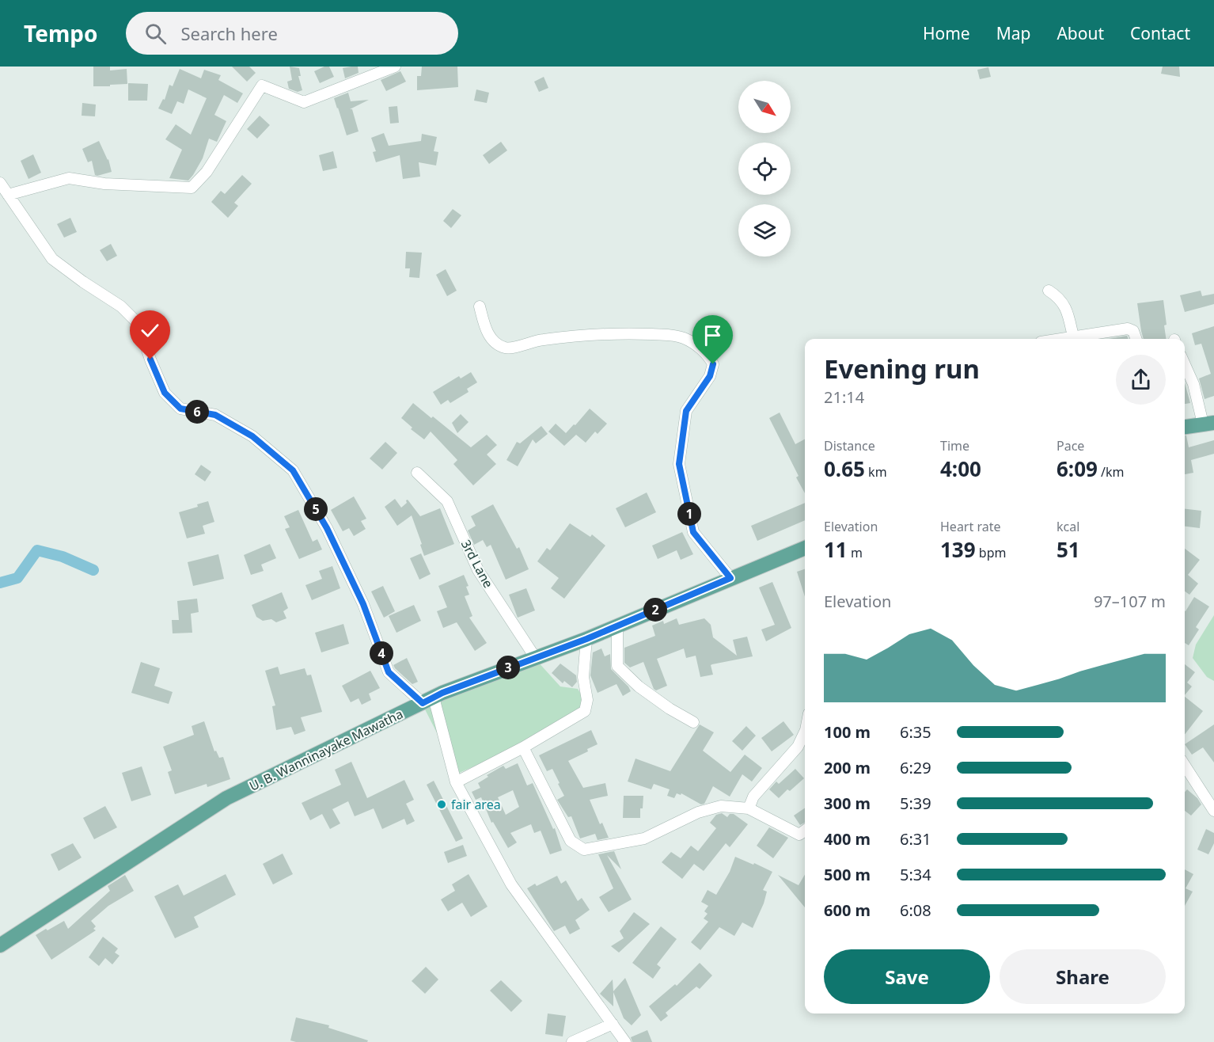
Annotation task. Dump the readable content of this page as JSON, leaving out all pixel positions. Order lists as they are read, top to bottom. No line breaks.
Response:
{"streets":{"main road":["U. B. Wanninayake Mawatha"],"street":["3rd Lane"]},"crossings":[["3rd Lane","U. B. Wanninayake Mawatha"]],"places":["fair area"],"north":"bottom right","page":{"header":"Tempo","search":"Search here","nav":["Home","Map","About","Contact"],"heading":["Evening run","21:14"],"pins":["6","5","1","2","4","3"],"stats":[["Distance","0.65 km"],["Time","4:00"],["Pace","6:09 /km"],["Elevation","11 m"],["Heart rate","139 bpm"],["kcal","51"]],"chart":["Elevation","97–107 m"],"list":[{"name":"100 m","note":"6:35"},{"name":"200 m","note":"6:29"},{"name":"300 m","note":"5:39"},{"name":"400 m","note":"6:31"},{"name":"500 m","note":"5:34"},{"name":"600 m","note":"6:08"}],"buttons":["Save","Share"]}}
